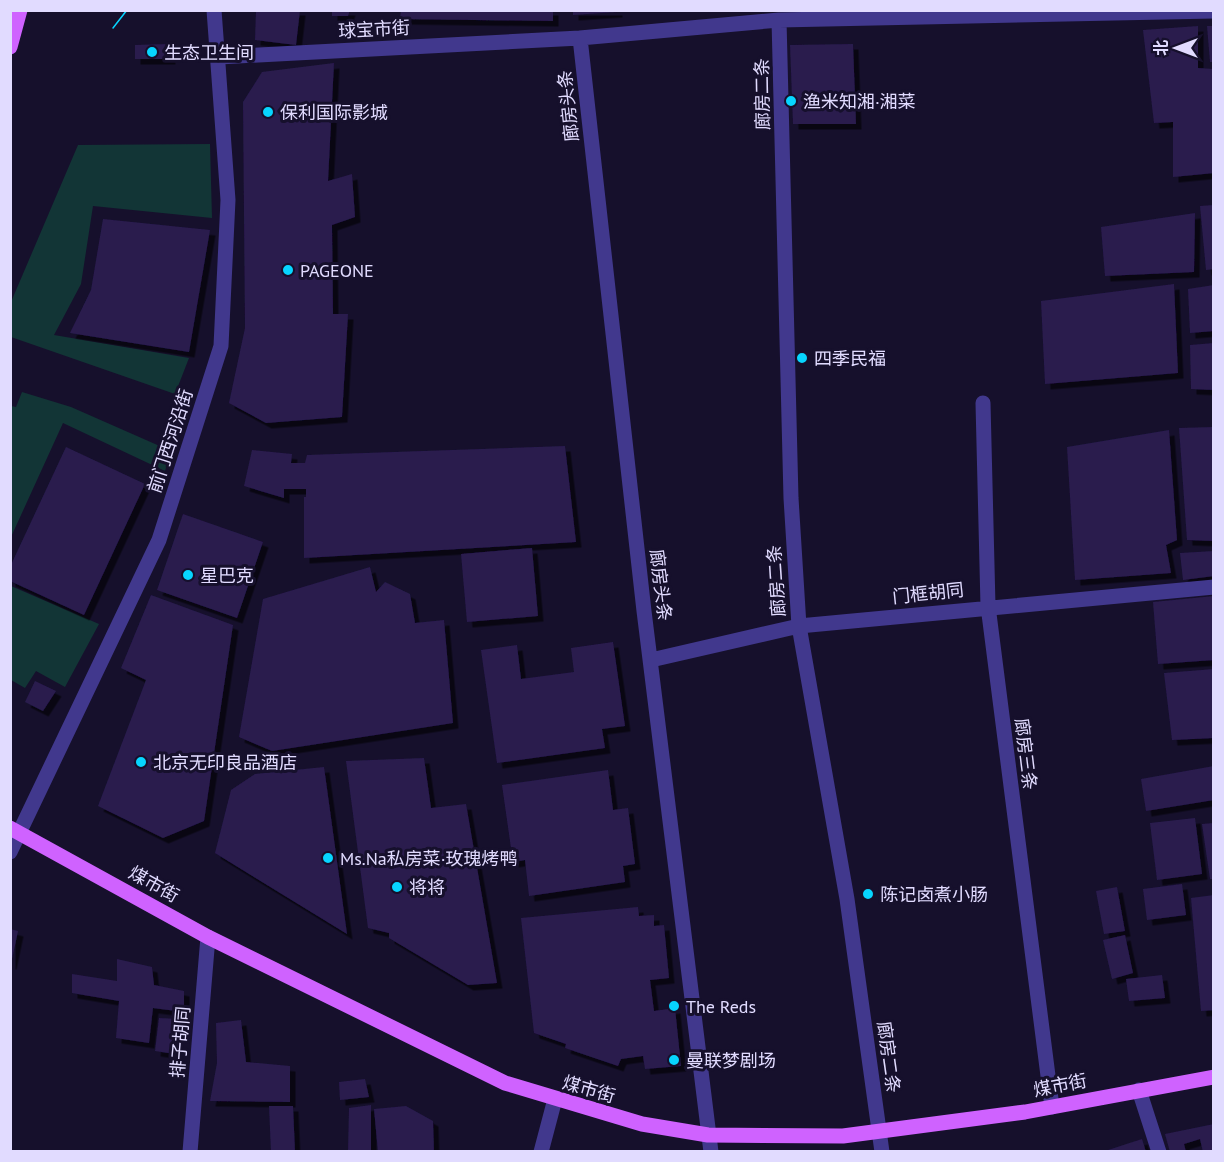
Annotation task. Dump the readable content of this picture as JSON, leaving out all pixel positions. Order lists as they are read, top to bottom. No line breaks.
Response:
{"streets":{"main road":["煤市街"],"street":["球宝市街","廊房二条","廊房头条","前门西河沿街","门框胡同","廊房三条","排子胡同"]},"crossings":[["球宝市街","廊房二条"],["球宝市街","廊房头条"],["球宝市街","前门西河沿街"],["廊房二条","门框胡同"],["廊房二条","煤市街"],["廊房头条","门框胡同"],["廊房头条","煤市街"],["前门西河沿街","煤市街"],["门框胡同","廊房三条"],["廊房三条","煤市街"],["煤市街","排子胡同"]],"places":["生态卫生间","渔米知湘·湘菜","保利国际影城","PAGEONE","四季民福","星巴克","北京无印良品酒店","Ms.Na私房菜·玫瑰烤鸭","将将","陈记卤煮小肠","The Reds","曼联梦剧场"],"north":"left"}
